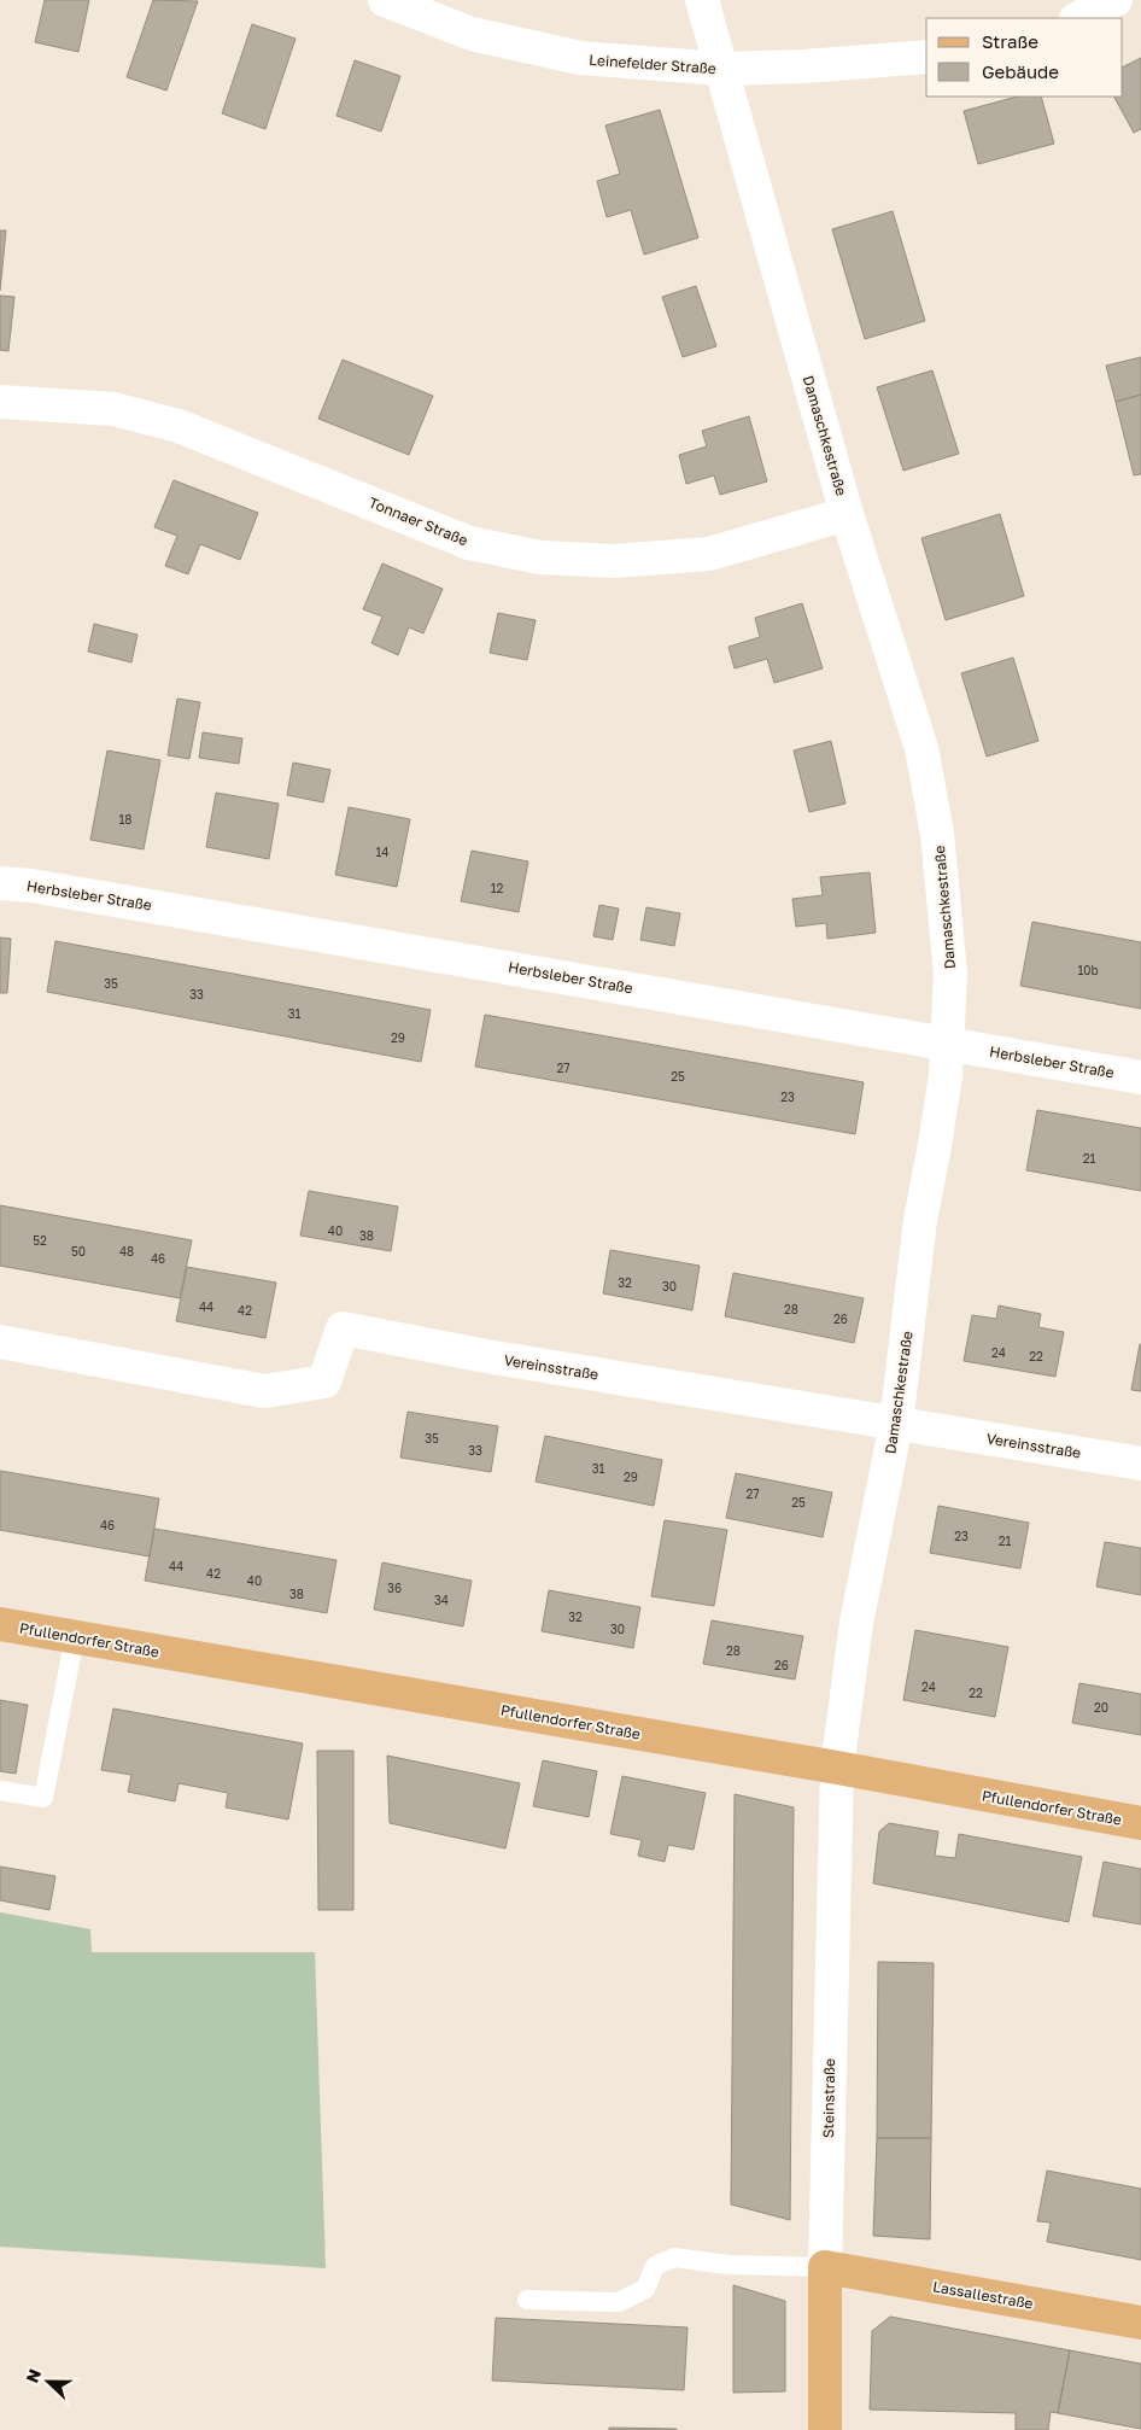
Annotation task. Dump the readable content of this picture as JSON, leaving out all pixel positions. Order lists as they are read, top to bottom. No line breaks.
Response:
{"streets":{"main road":["Pfullendorfer Straße","Steinstraße","Lassallestraße"],"street":["Leinefelder Straße","Damaschkestraße","Tonnaer Straße","Herbsleber Straße","Vereinsstraße"]},"crossings":[["Leinefelder Straße","Damaschkestraße"],["Damaschkestraße","Tonnaer Straße"],["Damaschkestraße","Herbsleber Straße"],["Damaschkestraße","Vereinsstraße"],["Damaschkestraße","Pfullendorfer Straße"],["Damaschkestraße","Steinstraße"],["Pfullendorfer Straße","Steinstraße"],["Steinstraße","Lassallestraße"]],"house_numbers":["18","14","12","10b","35","33","31","29","27","25","23","21","40","38","52","50","48","46","32","30","44","28","42","26","24","22","35","33","31","29","27","25","46","23","21","44","42","40","36","38","34","32","30","28","26","24","22","20"],"legend":["Straße","Gebäude"],"north":"left"}
